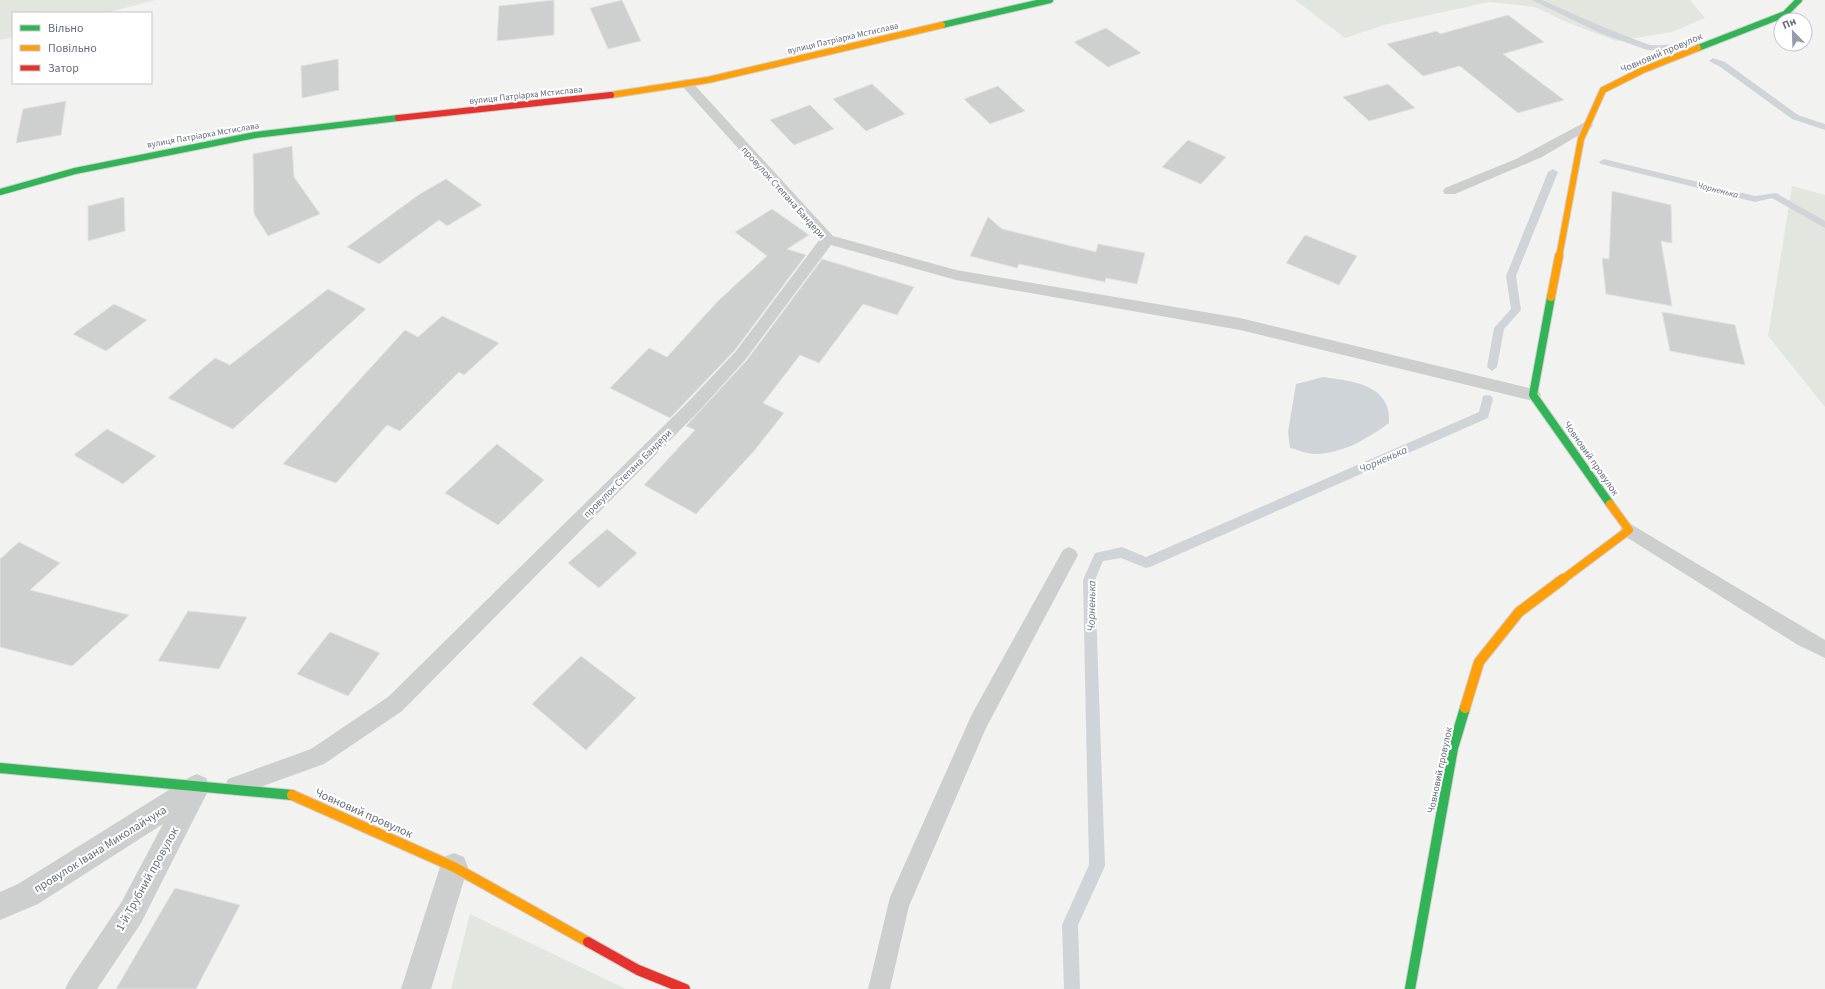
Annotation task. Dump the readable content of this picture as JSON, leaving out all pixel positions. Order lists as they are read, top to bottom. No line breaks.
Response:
{"streets":{"street":["вулиця Патріарха Мстислава","Човновий провулок","провулок Івана Миколайчука","1-й Трубний провулок"],"lane":["провулок Степана Бандери"]},"crossings":[["вулиця Патріарха Мстислава","провулок Степана Бандери"],["Човновий провулок","провулок Степана Бандери"],["Човновий провулок","провулок Івана Миколайчука"],["Човновий провулок","1-й Трубний провулок"],["провулок Івана Миколайчука","1-й Трубний провулок"]],"water":["Чорненька"],"legend":["Вільно","Повільно","Затор"],"north":"top left"}
